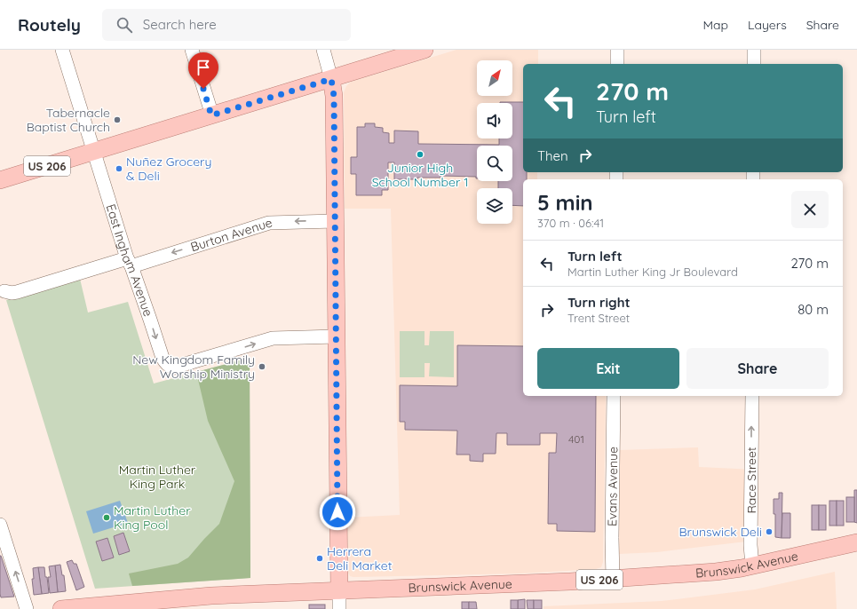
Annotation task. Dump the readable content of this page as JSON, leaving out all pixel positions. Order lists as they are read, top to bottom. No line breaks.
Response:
{"streets":{"main road":["US 206","Brunswick Avenue"],"street":["Burton Avenue","East Ingham Avenue","Race Street","Evans Avenue"]},"crossings":[["US 206","East Ingham Avenue"],["Burton Avenue","East Ingham Avenue"],["Race Street","Brunswick Avenue"],["Evans Avenue","Brunswick Avenue"]],"one_way":["Burton Avenue","Race Street"],"parks":["Martin Luther King Park"],"places":["Tabernacle Baptist Church","Junior High School Number 1","Nuñez Grocery & Deli","New Kingdom Family Worship Ministry","Martin Luther King Pool","Brunswick Deli","Herrera Deli Market"],"house_numbers":["401"],"north":"top right","page":{"header":"Routely","search":"Search here","nav":["Map","Layers","Share"],"turn":["270 m","Turn left"],"then":"Then","heading":["5 min","370 m · 06:41"],"list":[{"name":"Turn left","note":"Martin Luther King Jr Boulevard","value":"270 m"},{"name":"Turn right","note":"Trent Street","value":"80 m"}],"buttons":["Exit","Share"]}}
